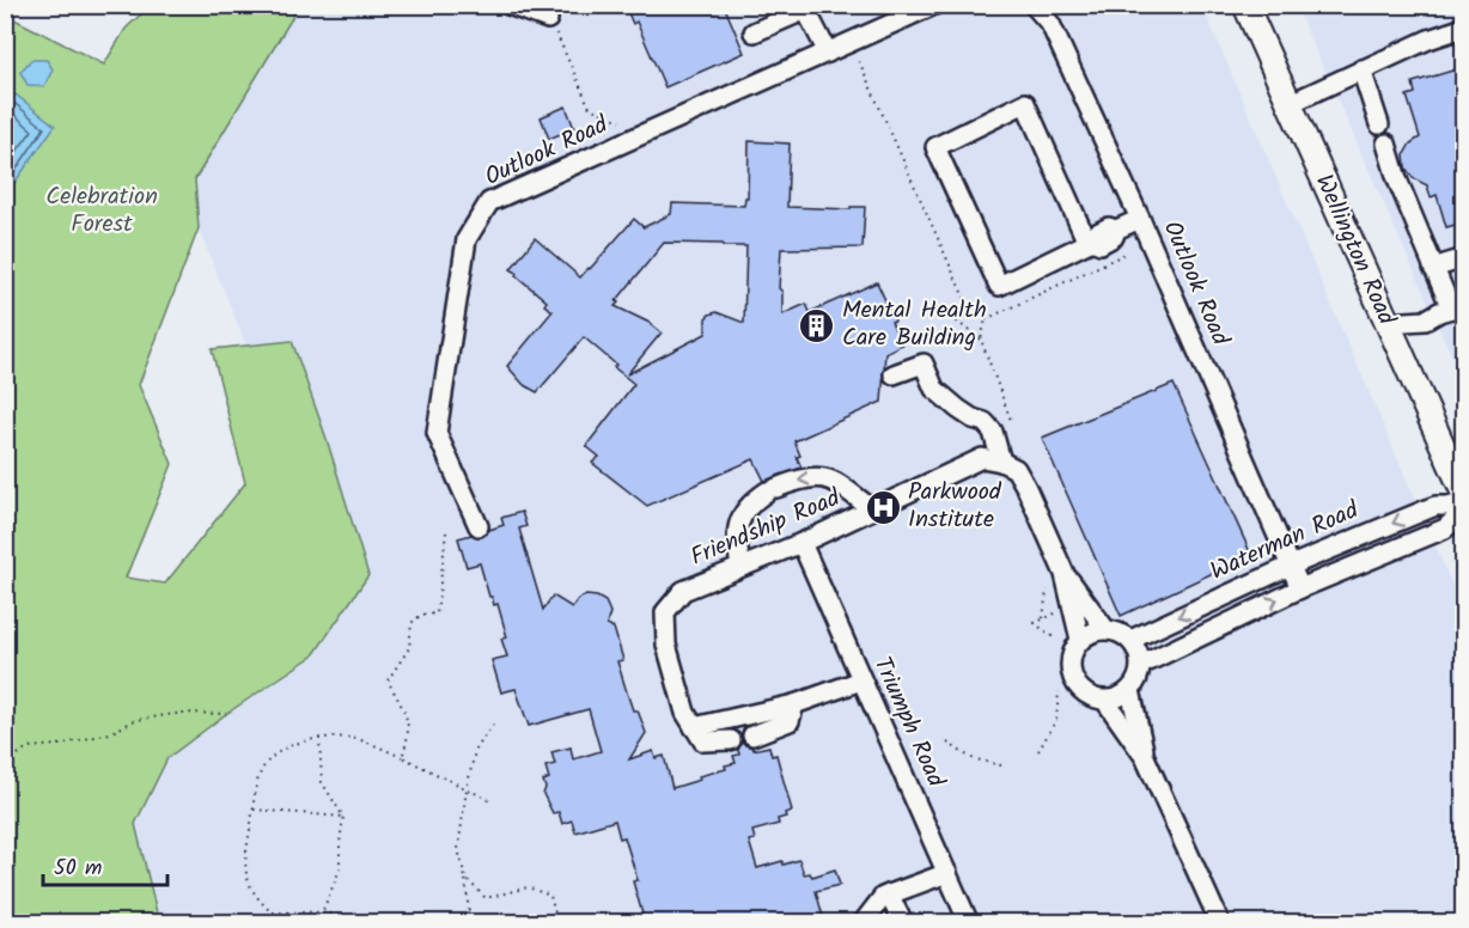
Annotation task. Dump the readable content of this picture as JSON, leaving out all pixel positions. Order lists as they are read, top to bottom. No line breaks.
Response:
{"streets":{"main road":["Wellington Road"],"street":["Outlook Road","Friendship Road","Waterman Road","Triumph Road"]},"crossings":[["Outlook Road","Waterman Road"],["Friendship Road","Triumph Road"]],"parks":["Celebration Forest"],"places":{"building":["Mental Health Care Building"],"hospital":["Parkwood Institute"]},"scale_bar":"50 m"}
